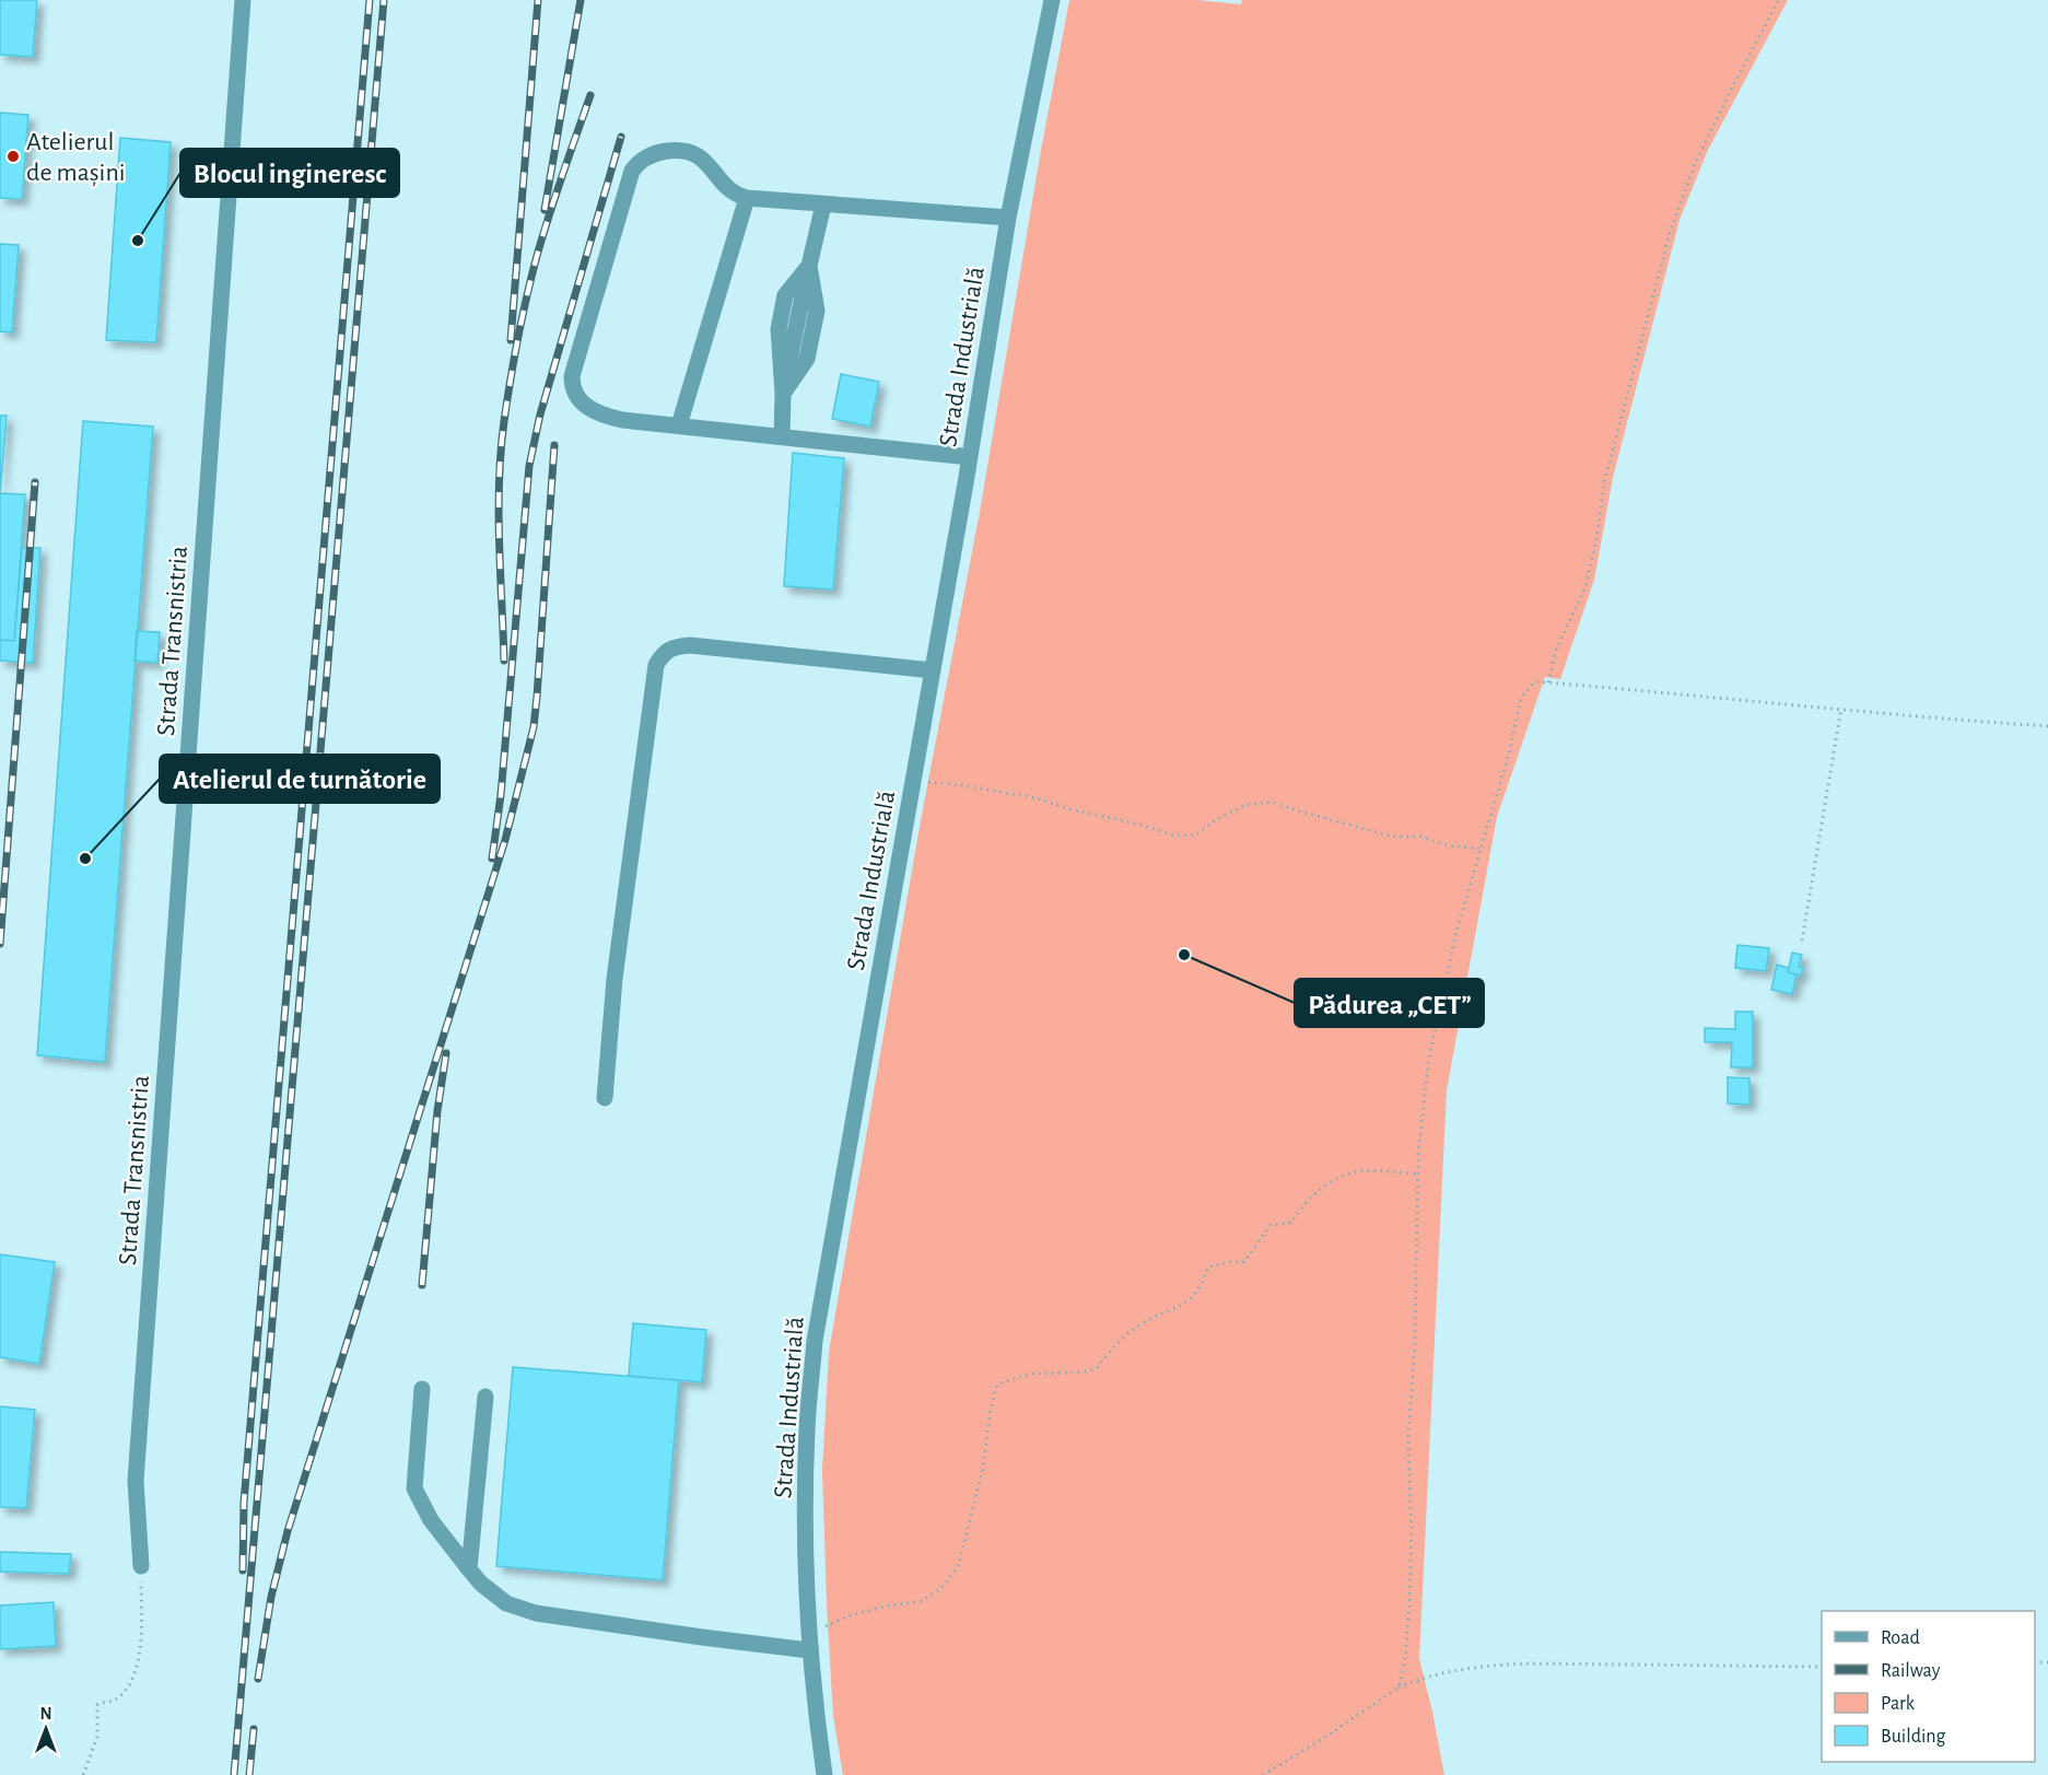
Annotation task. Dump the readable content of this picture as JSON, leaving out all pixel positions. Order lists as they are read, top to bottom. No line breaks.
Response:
{"streets":{"street":["Strada Industrială","Strada Transnistria"]},"places":["Atelierul de mașini","Blocul ingineresc","Atelierul de turnătorie","Pădurea „CET”"],"legend":["Road","Railway","Park","Building"],"north":"top"}
